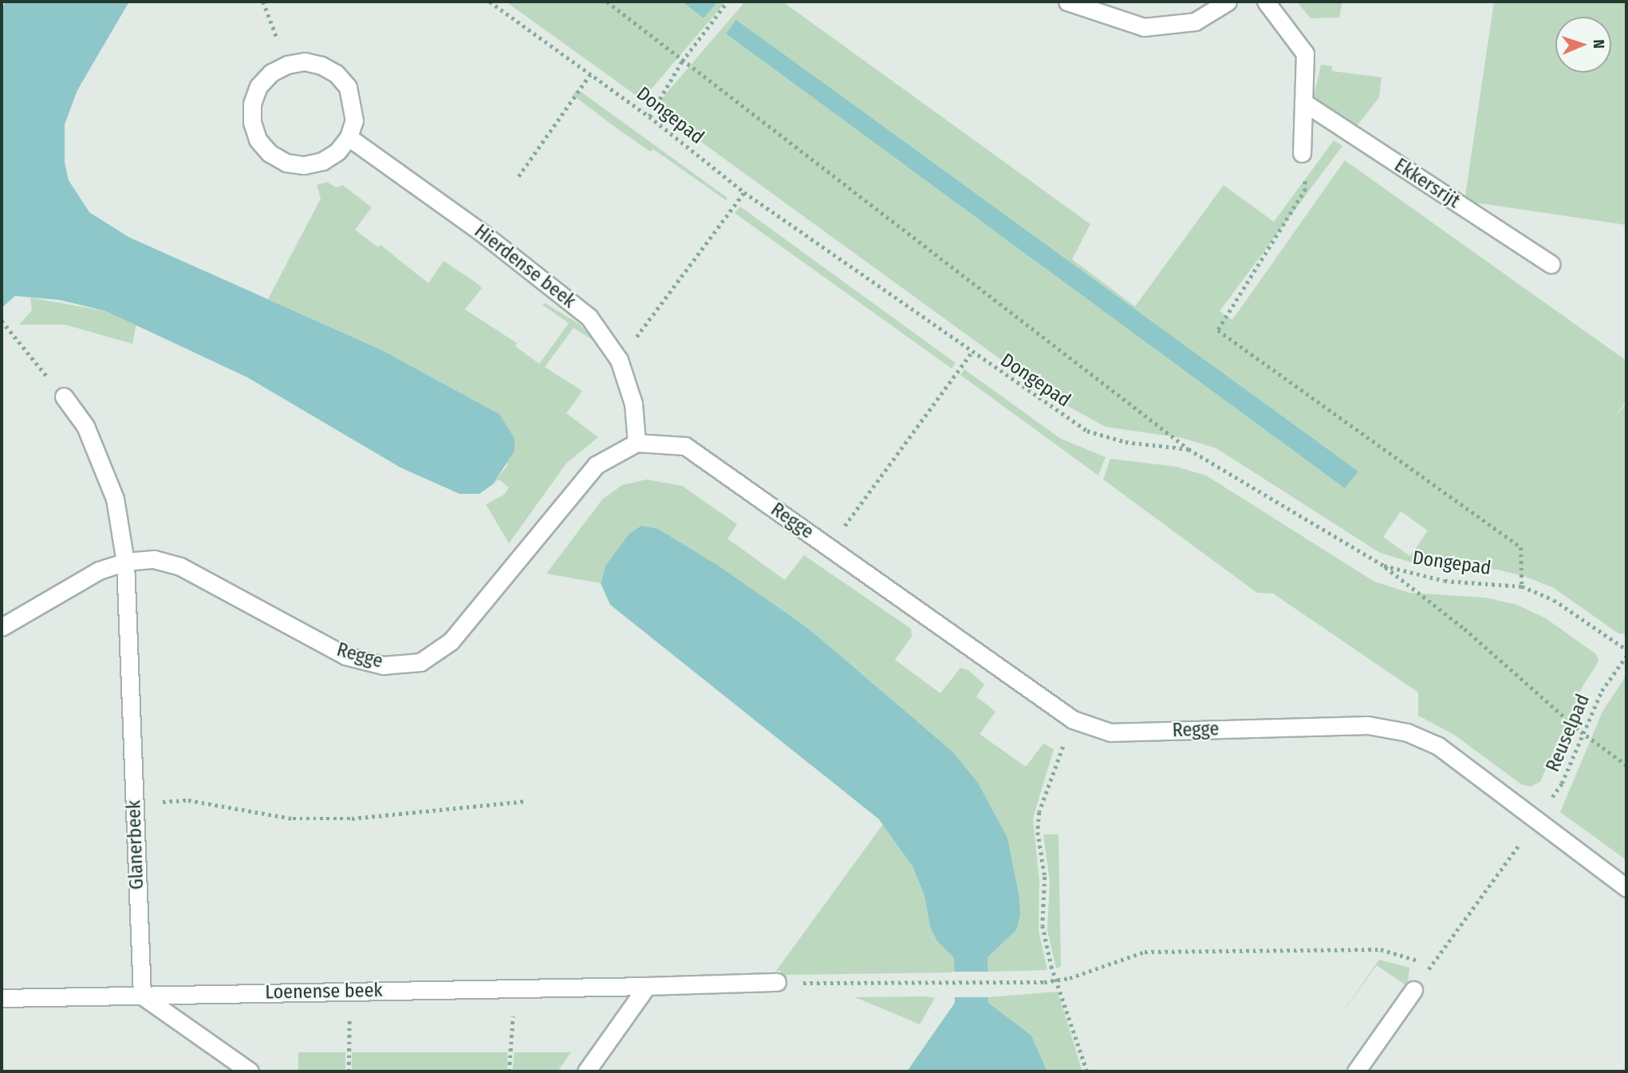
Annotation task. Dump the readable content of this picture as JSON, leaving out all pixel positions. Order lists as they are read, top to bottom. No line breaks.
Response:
{"streets":{"street":["Ekkersrijt","Hierdense beek","Regge","Glanerbeek","Loenense beek"],"path":["Dongepad","Reuselpad"]},"crossings":[["Hierdense beek","Regge"],["Regge","Reuselpad"],["Regge","Glanerbeek"],["Glanerbeek","Loenense beek"]],"north":"right"}
